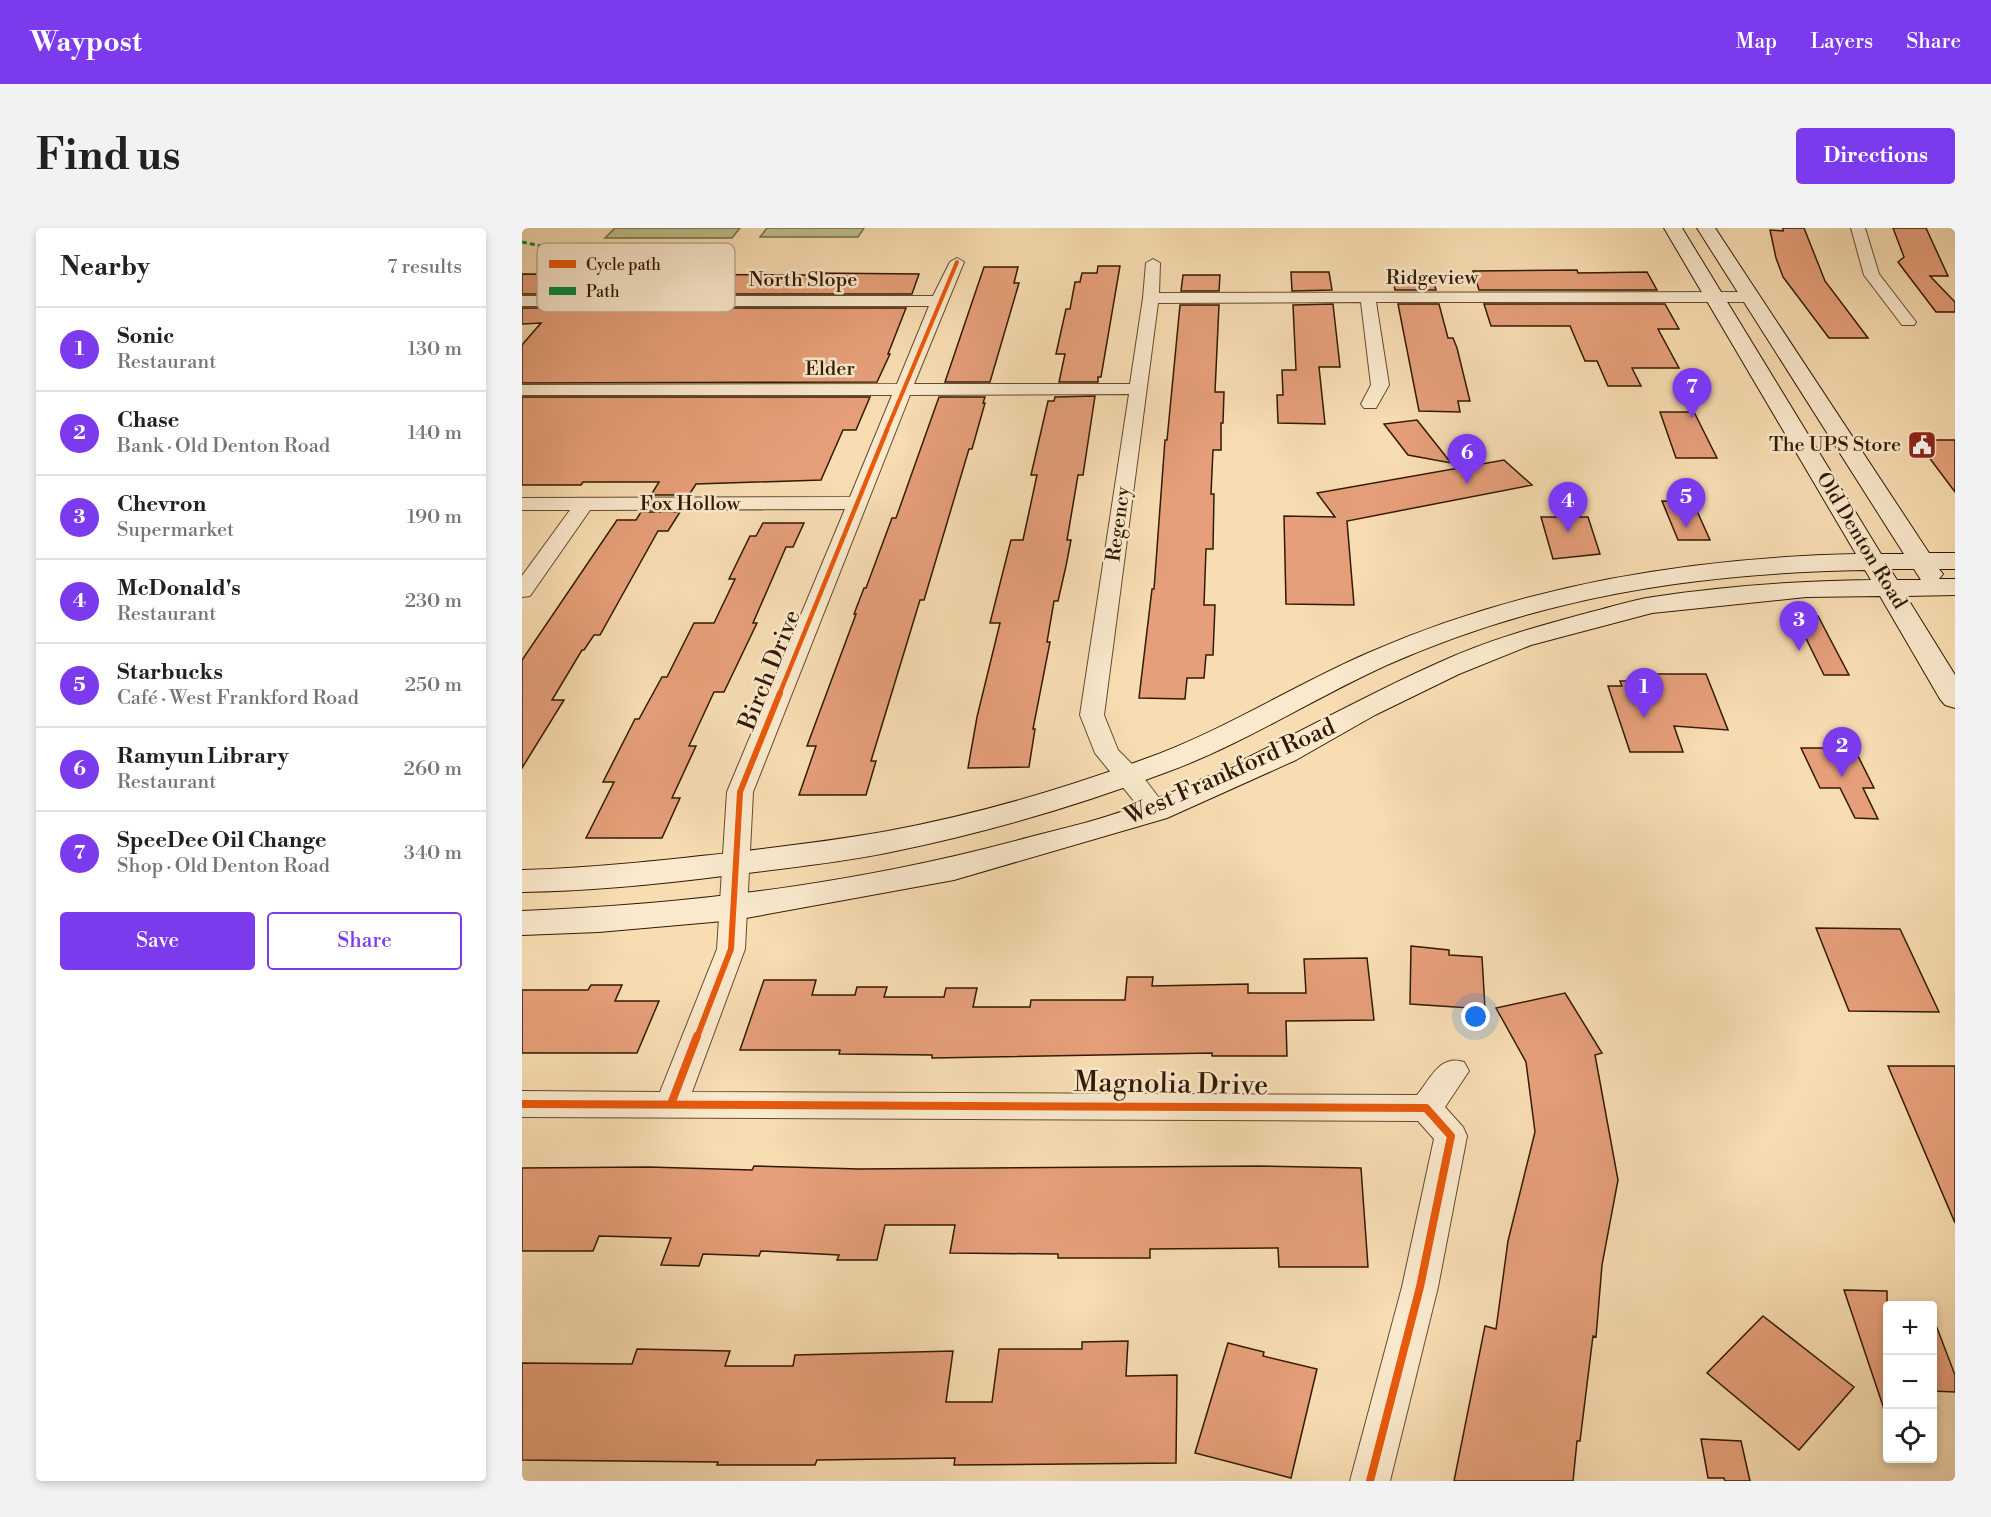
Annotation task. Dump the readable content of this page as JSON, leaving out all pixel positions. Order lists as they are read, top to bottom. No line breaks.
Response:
{"streets":{"main road":["Old Denton Road","West Frankford Road"],"street":["Ridgeview","North Slope","Elder","Fox Hollow","Regency","Birch Drive","Magnolia Drive"]},"crossings":[["Ridgeview","Regency"],["Ridgeview","Old Denton Road"],["North Slope","Birch Drive"],["Elder","Regency"],["Elder","Birch Drive"],["Fox Hollow","Birch Drive"],["Regency","West Frankford Road"],["Old Denton Road","West Frankford Road"],["Birch Drive","West Frankford Road"],["Birch Drive","Magnolia Drive"]],"places":{"public building":["The UPS Store"]},"legend":["Cycle path","Path"],"page":{"header":"Waypost","nav":["Map","Layers","Share"],"buttons":["Directions",["Save","Share"]],"title":"Find us","heading":["Nearby","7 results"],"list":[{"mark":"1","name":"Sonic","note":"Restaurant","value":"130 m"},{"mark":"2","name":"Chase","note":"Bank · Old Denton Road","value":"140 m"},{"mark":"3","name":"Chevron","note":"Supermarket","value":"190 m"},{"mark":"4","name":"McDonald's","note":"Restaurant","value":"230 m"},{"mark":"5","name":"Starbucks","note":"Café · West Frankford Road","value":"250 m"},{"mark":"6","name":"Ramyun Library","note":"Restaurant","value":"260 m"},{"mark":"7","name":"SpeeDee Oil Change","note":"Shop · Old Denton Road","value":"340 m"}],"pins":["7","6","5","4","3","1","2"],"map_buttons":["+","−"]}}
